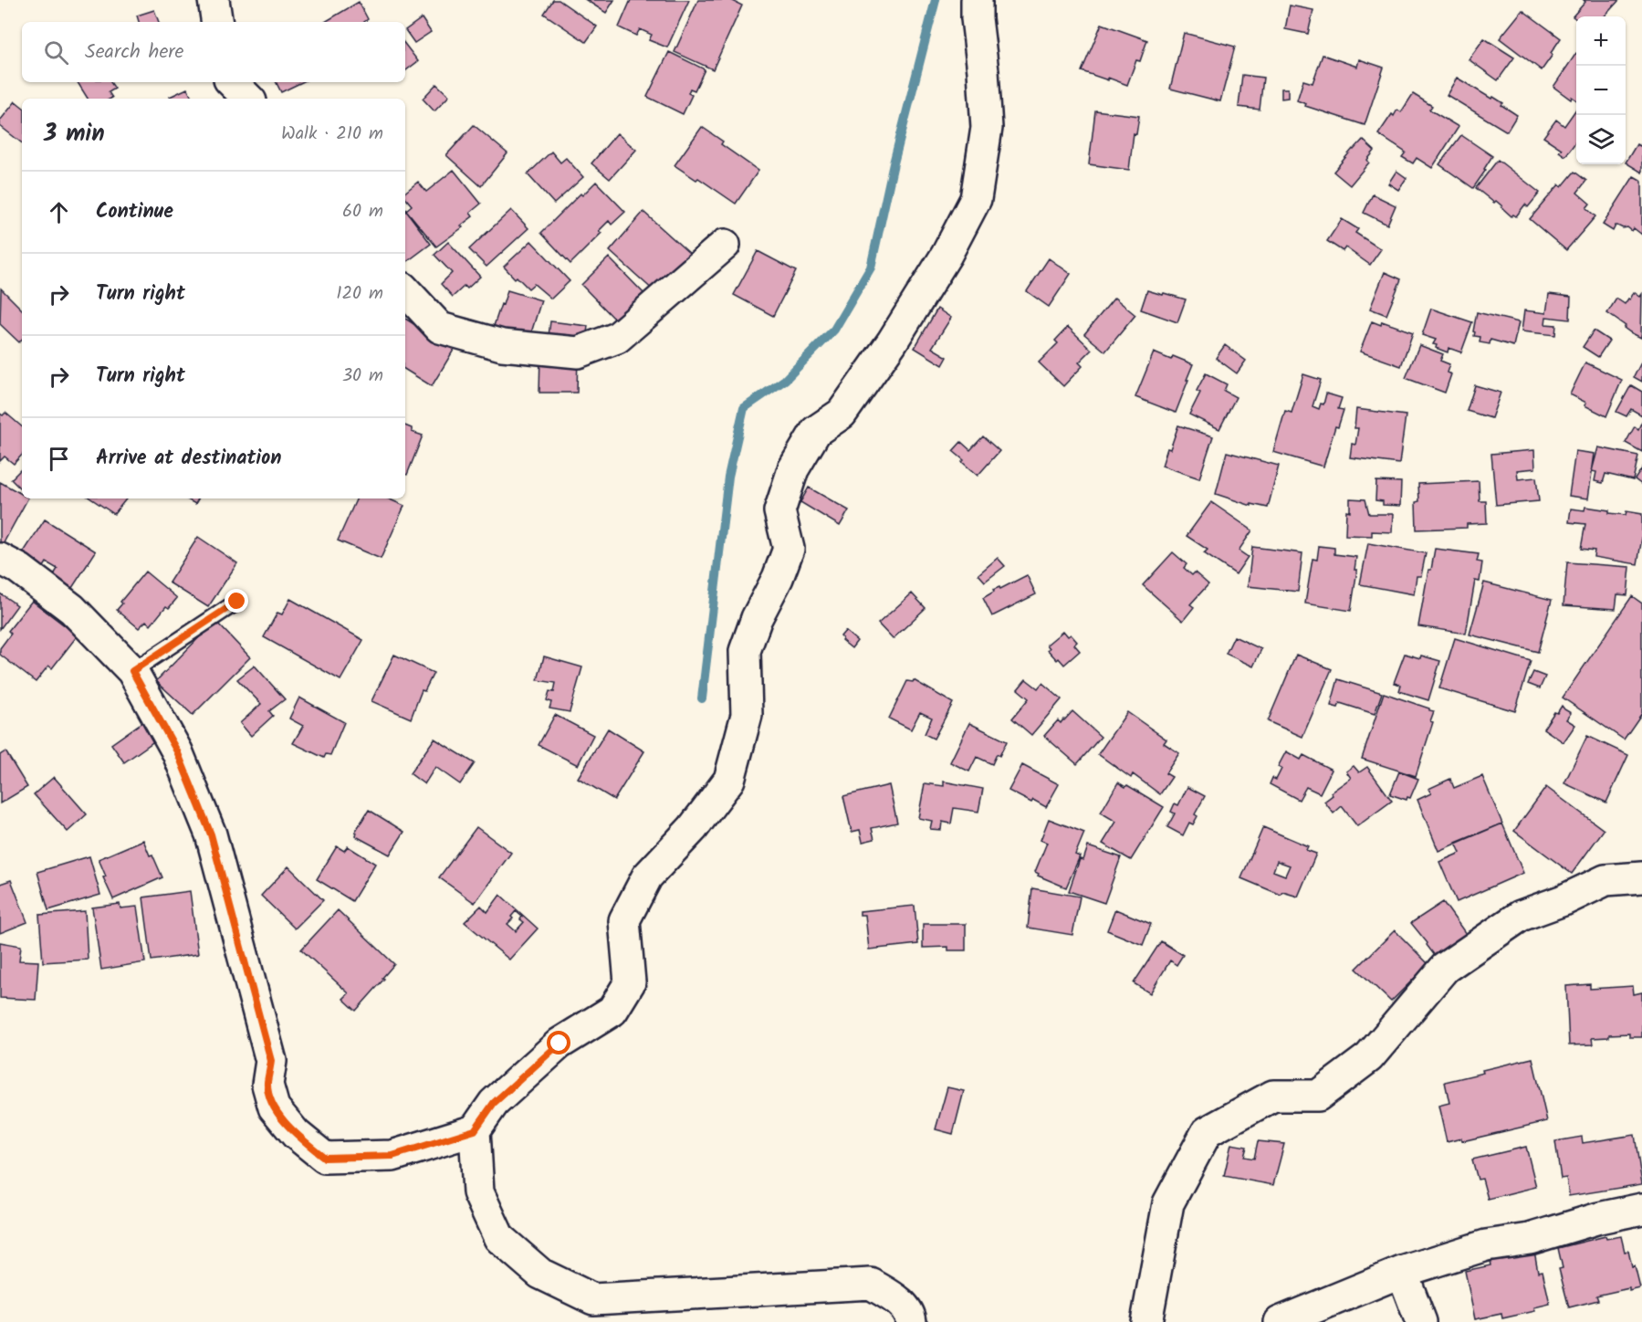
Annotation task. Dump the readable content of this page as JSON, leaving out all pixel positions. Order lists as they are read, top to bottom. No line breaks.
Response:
{"page":{"map_buttons":["+","−"],"search":"Search here","heading":["3 min","Walk · 210 m"],"list":[["Continue","60 m"],["Turn right","120 m"],["Turn right","30 m"],"Arrive at destination"]}}
